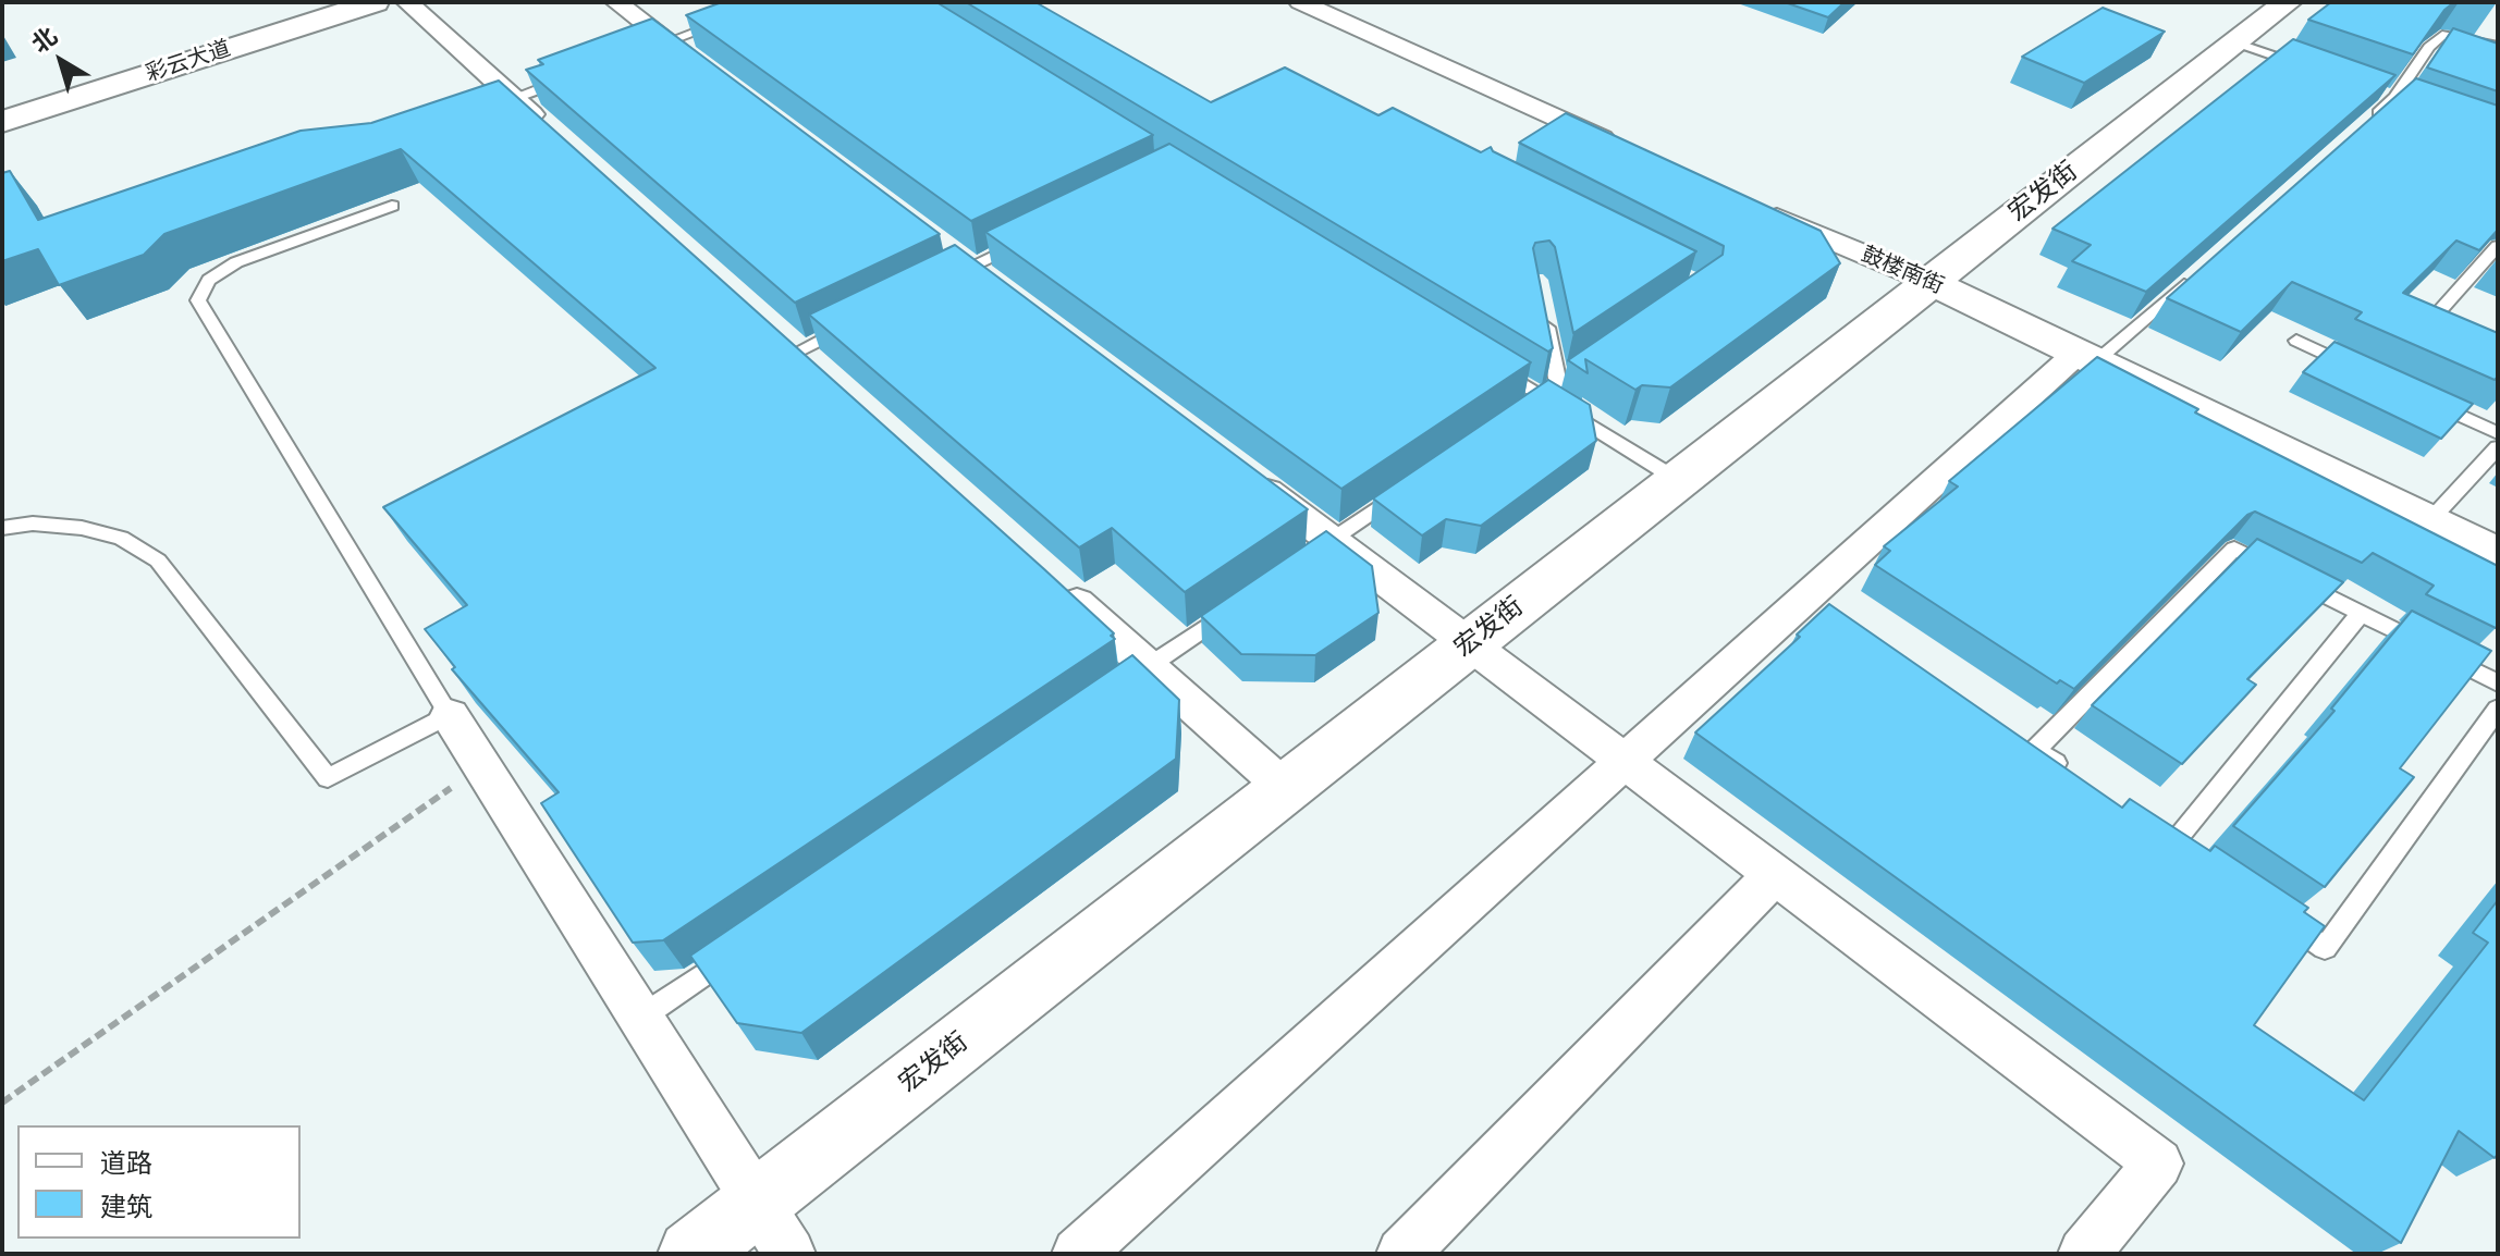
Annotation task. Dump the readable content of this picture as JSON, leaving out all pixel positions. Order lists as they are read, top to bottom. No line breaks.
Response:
{"streets":{"street":["彩云大道","宏发街","鼓楼南街"]},"crossings":[["宏发街","鼓楼南街"]],"legend":["道路","建筑"],"north":"top left"}
